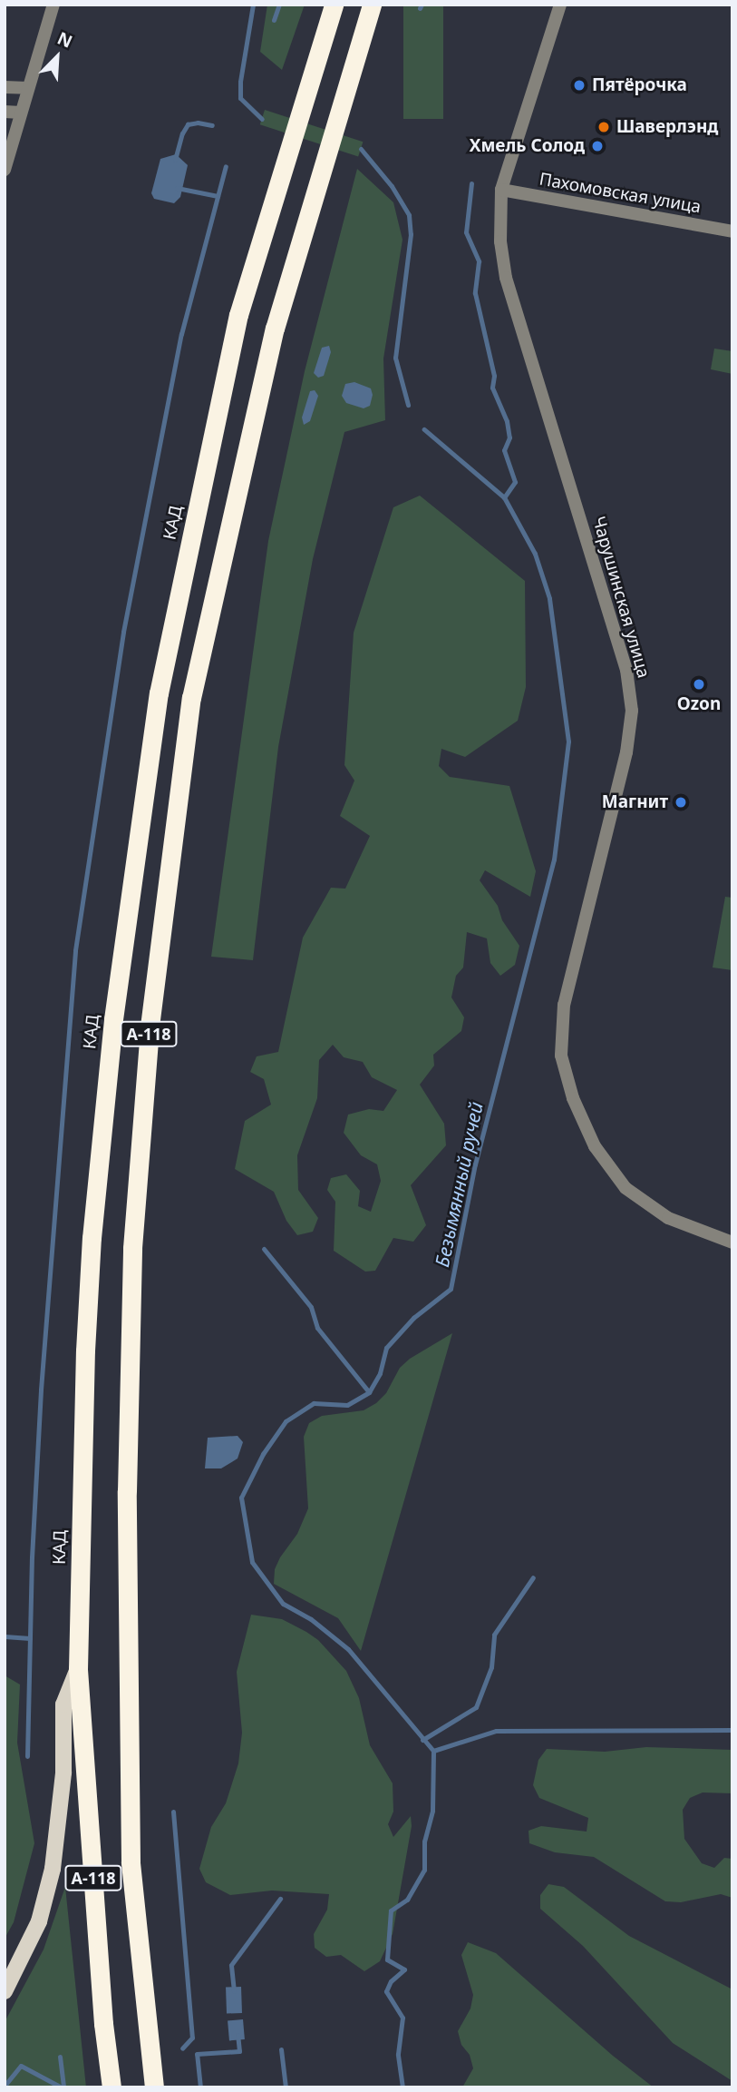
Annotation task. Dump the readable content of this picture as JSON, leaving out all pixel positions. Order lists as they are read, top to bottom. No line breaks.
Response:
{"streets":{"highway":["КАД","А-118"],"street":["Пахомовская улица","Чарушинская улица"]},"crossings":[["Пахомовская улица","Чарушинская улица"]],"water":["Безымянный ручей"],"places":["Пятёрочка","Шаверлэнд","Хмель Солод","Ozon","Магнит"],"north":"top right"}
